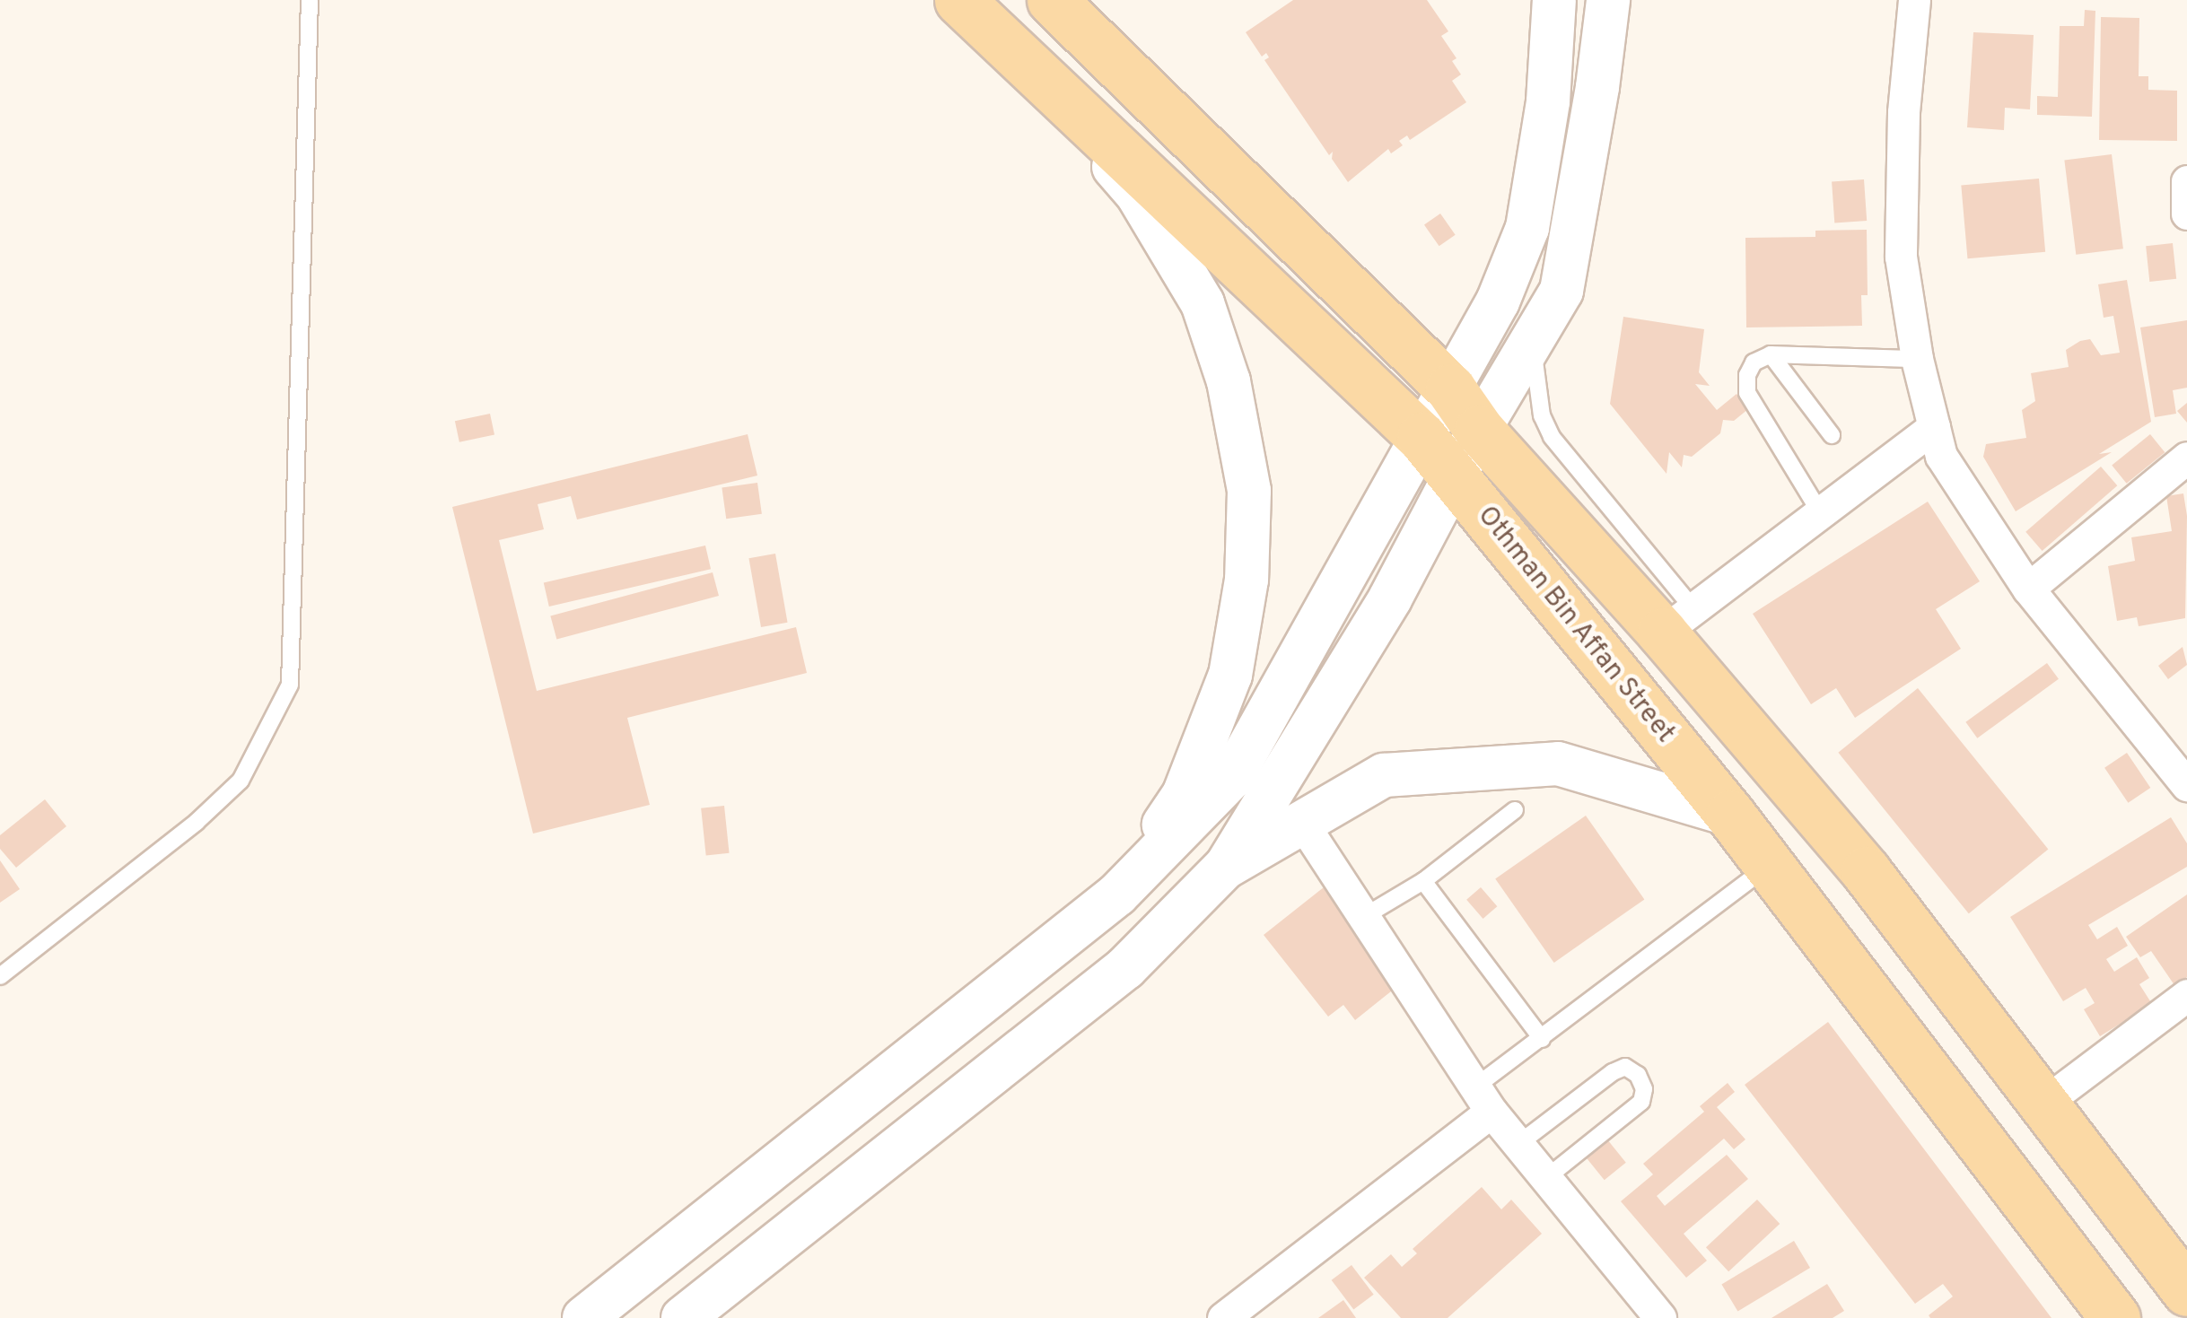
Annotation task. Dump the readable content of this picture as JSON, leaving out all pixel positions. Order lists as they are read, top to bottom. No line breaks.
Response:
{"streets":{"main road":["Othman Bin Affan Street"]}}
